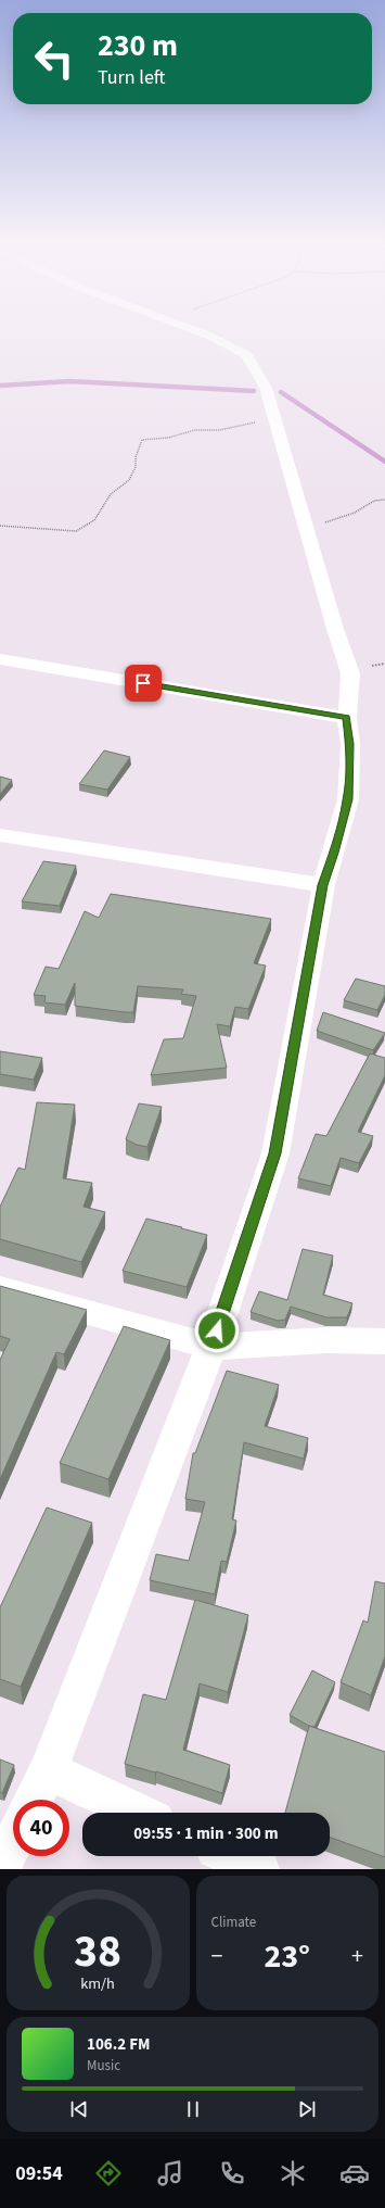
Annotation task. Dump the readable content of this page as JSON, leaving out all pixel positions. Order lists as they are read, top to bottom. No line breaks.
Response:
{"page":{"turn":["230 m","Turn left"],"limit":"40","trip":"09:55 · 1 min · 300 m","tile":"Climate","heat":["−","23°","+"],"song":["106.2 FM","Music"],"tabs":"09:54","gauge":["38","km/h"]}}
